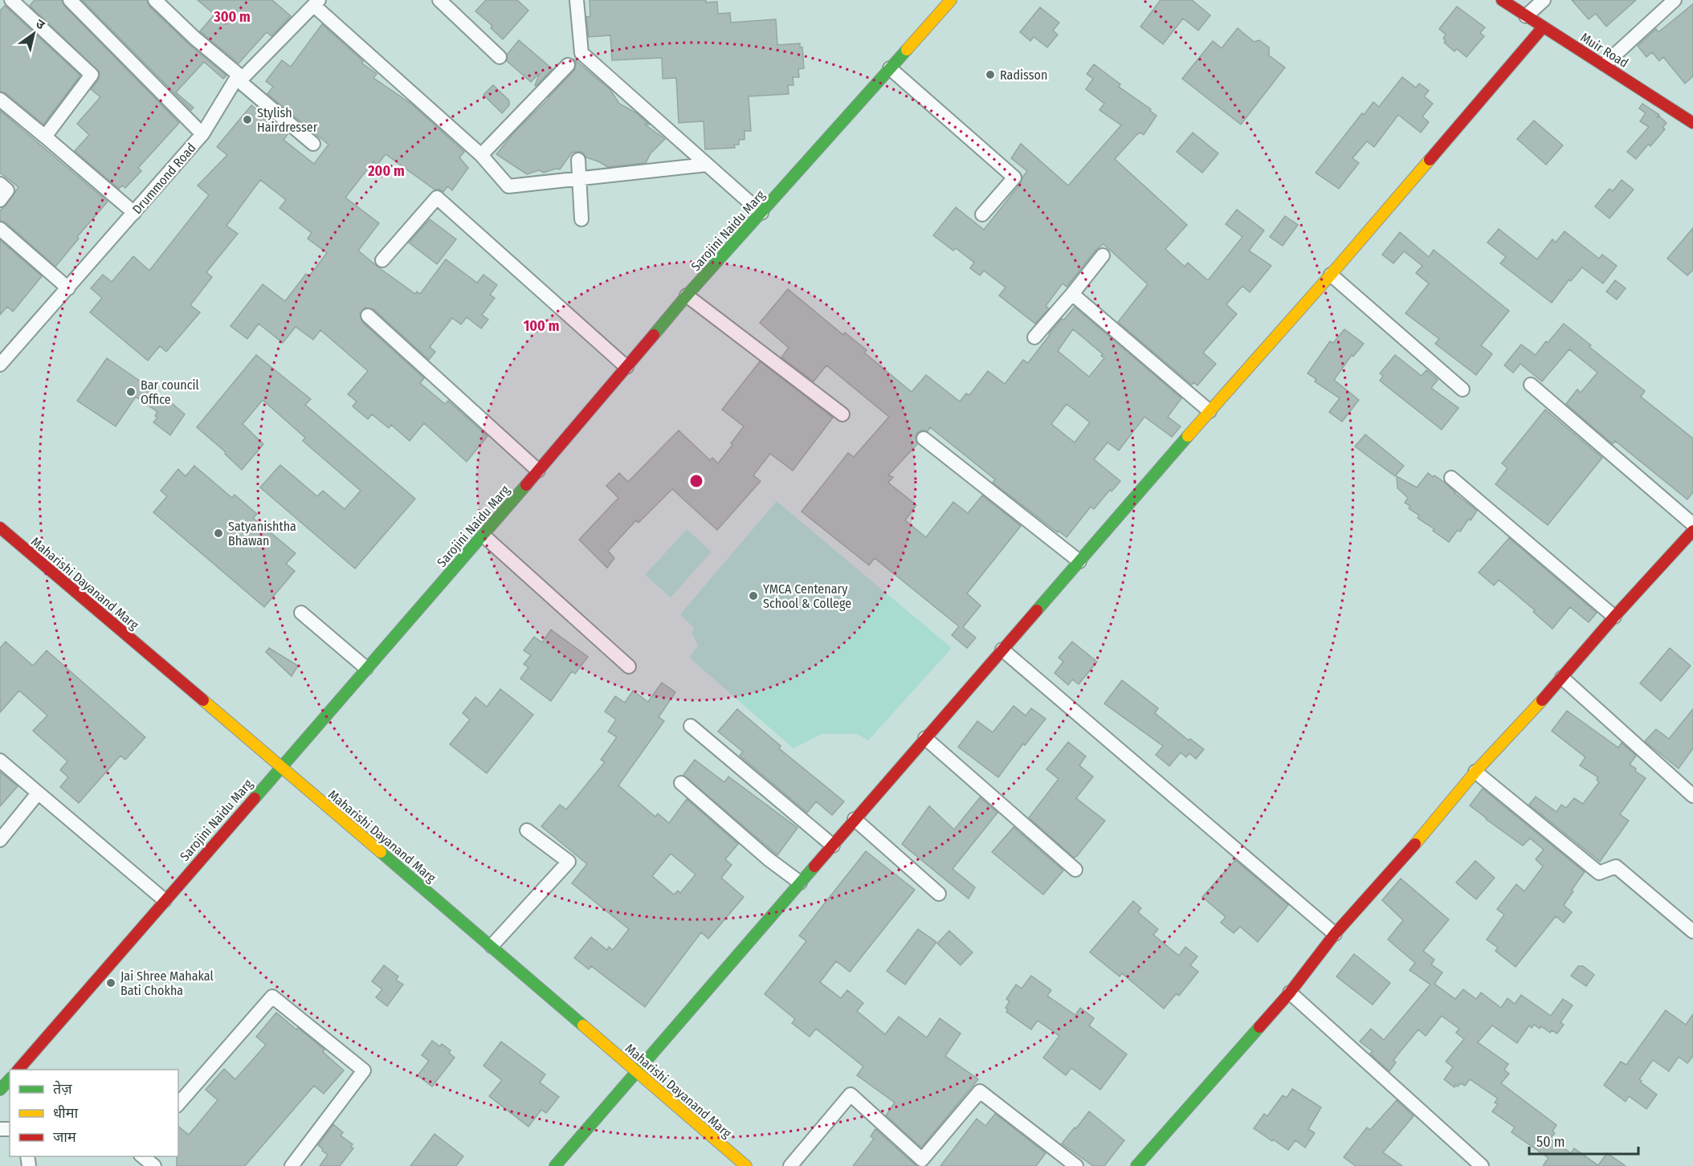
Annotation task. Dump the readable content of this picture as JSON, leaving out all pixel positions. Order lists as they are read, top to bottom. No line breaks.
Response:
{"streets":{"street":["Muir Road","Drummond Road","Sarojini Naidu Marg","Maharishi Dayanand Marg"]},"crossings":[["Sarojini Naidu Marg","Maharishi Dayanand Marg"]],"places":["Radisson","Stylish Hairdresser","Bar council Office","Satyanishtha Bhawan","YMCA Centenary School & College","Jai Shree Mahakal Bati Chokha"],"legend":["तेज़","धीमा","जाम"],"scale_bar":"50 m","north":"top right","rings":["300 m","200 m","100 m"]}
